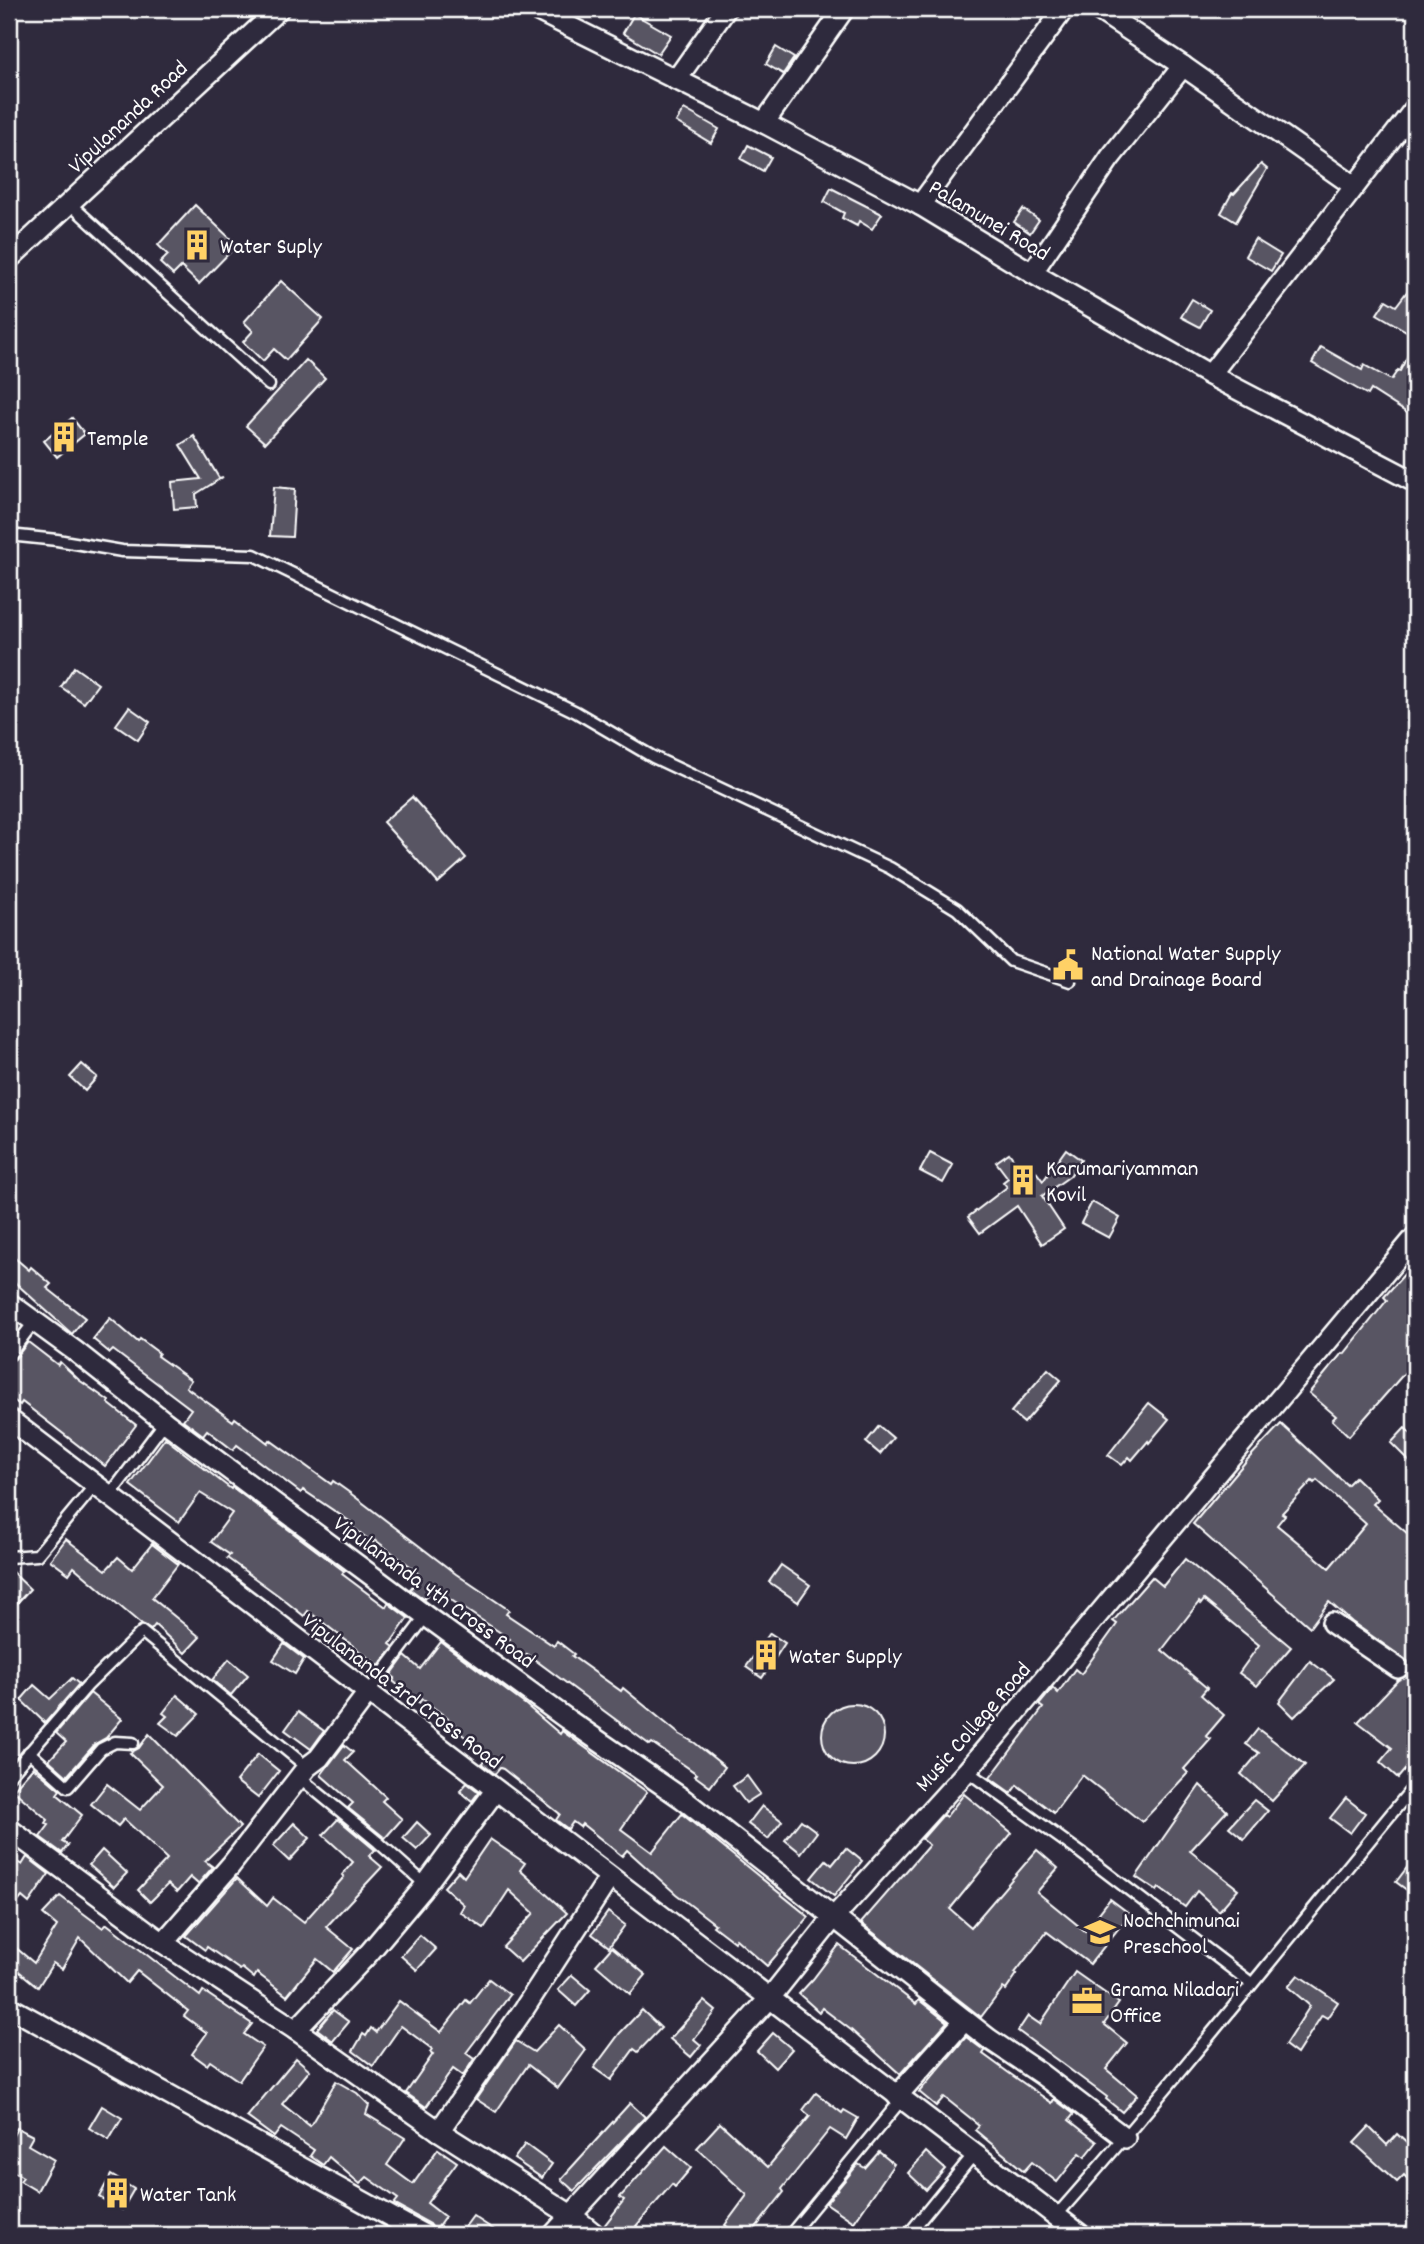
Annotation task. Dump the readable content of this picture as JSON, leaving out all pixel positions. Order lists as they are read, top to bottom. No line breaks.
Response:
{"streets":{"street":["Vipulananda Road","Palamunei Road","Vipulananda 4th Cross Road","Vipulananda 3rd Cross Road","Music College Road"]},"crossings":[["Vipulananda 4th Cross Road","Music College Road"],["Vipulananda 3rd Cross Road","Music College Road"]],"places":{"building":["Water Suply","Temple","Karumariyamman Kovil","Water Supply","Water Tank"],"public building":["National Water Supply and Drainage Board"],"school or university":["Nochchimunai Preschool"],"office":["Grama Niladari Office"]}}
